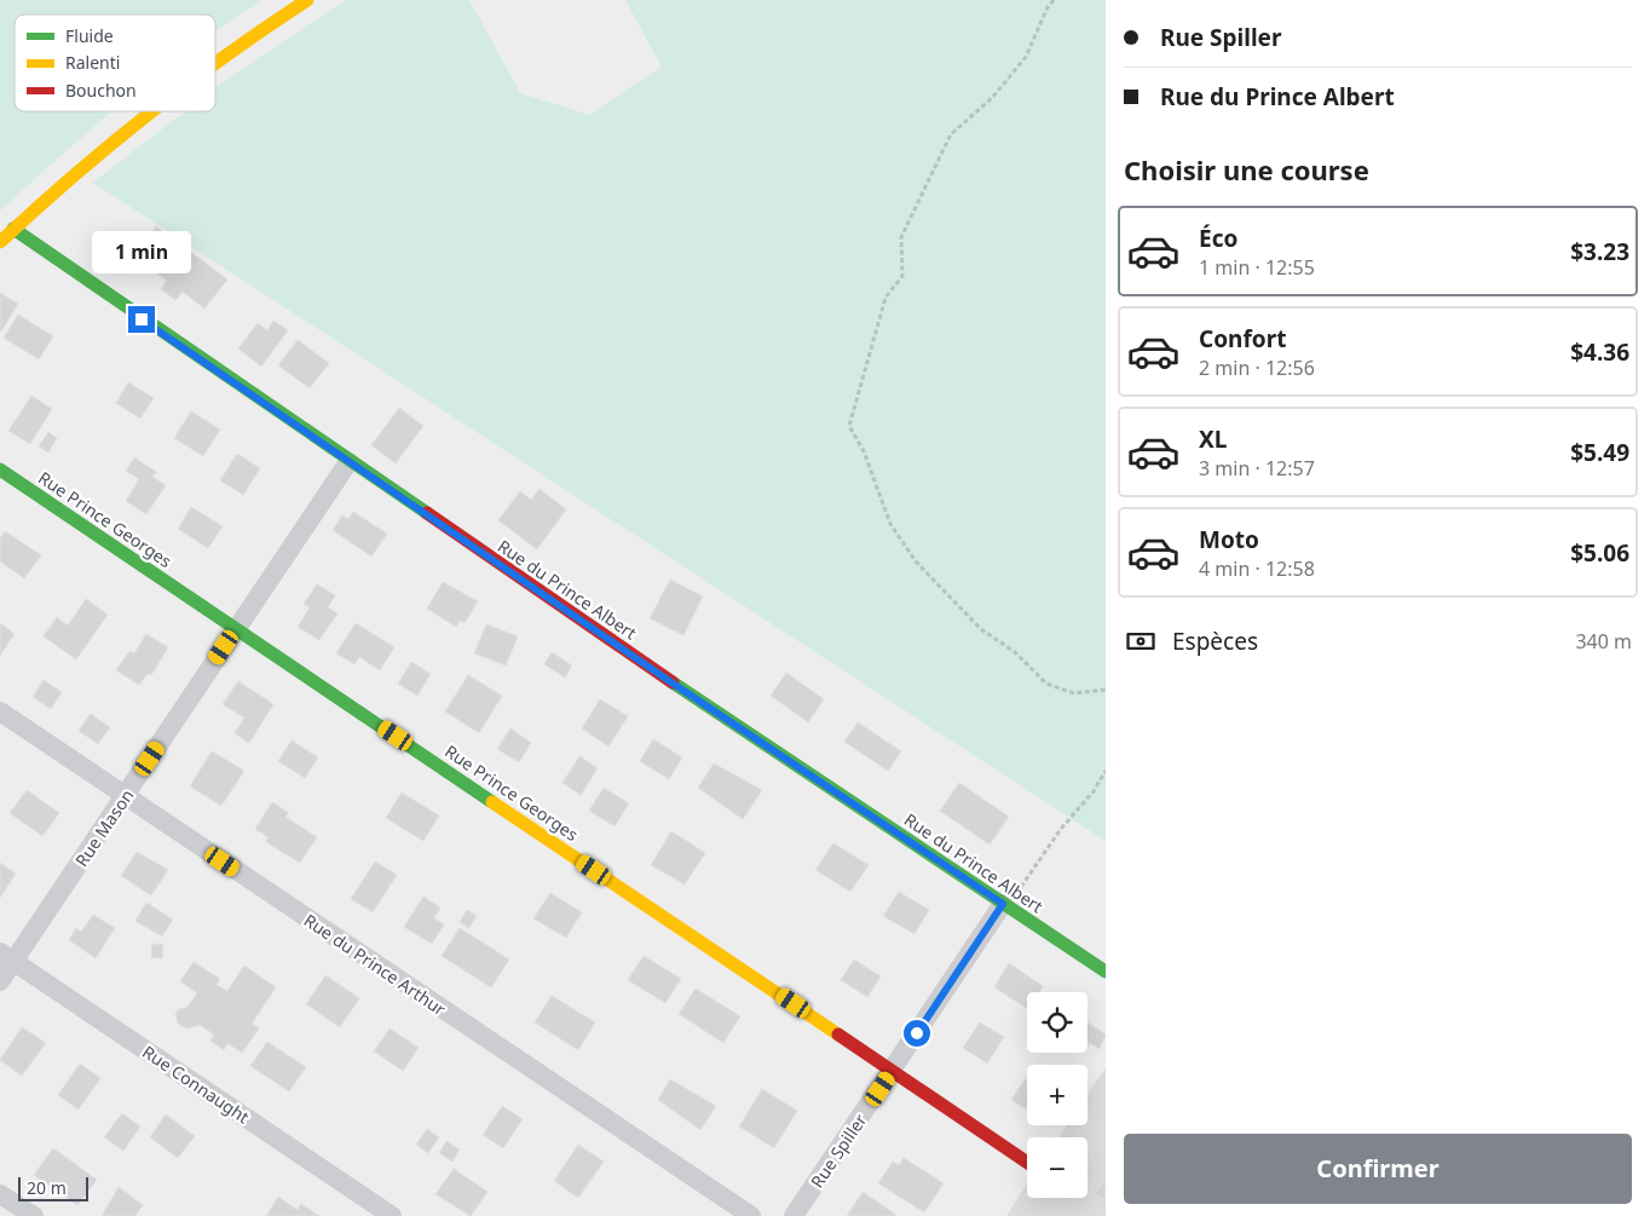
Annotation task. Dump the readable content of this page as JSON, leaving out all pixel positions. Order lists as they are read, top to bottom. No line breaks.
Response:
{"streets":{"street":["Rue Prince Georges","Rue du Prince Albert","Rue Mason","Rue du Prince Arthur","Rue Connaught","Rue Spiller"]},"crossings":[["Rue Prince Georges","Rue Mason"],["Rue Prince Georges","Rue Spiller"],["Rue du Prince Albert","Rue Mason"],["Rue du Prince Albert","Rue Spiller"],["Rue Mason","Rue du Prince Arthur"],["Rue Mason","Rue Connaught"]],"legend":["Fluide","Ralenti","Bouchon"],"scale_bar":"20 m","page":{"banner":["Rue Spiller","Rue du Prince Albert"],"heading":"Choisir une course","list":[{"name":"Éco","note":"1 min · 12:55","value":"$3.23"},{"name":"Confort","note":"2 min · 12:56","value":"$4.36"},{"name":"XL","note":"3 min · 12:57","value":"$5.49"},{"name":"Moto","note":"4 min · 12:58","value":"$5.06"}],"bubble":"1 min","pay":["Espèces","340 m"],"map_buttons":["+","−"],"buttons":"Confirmer","scale":"20 m"}}
